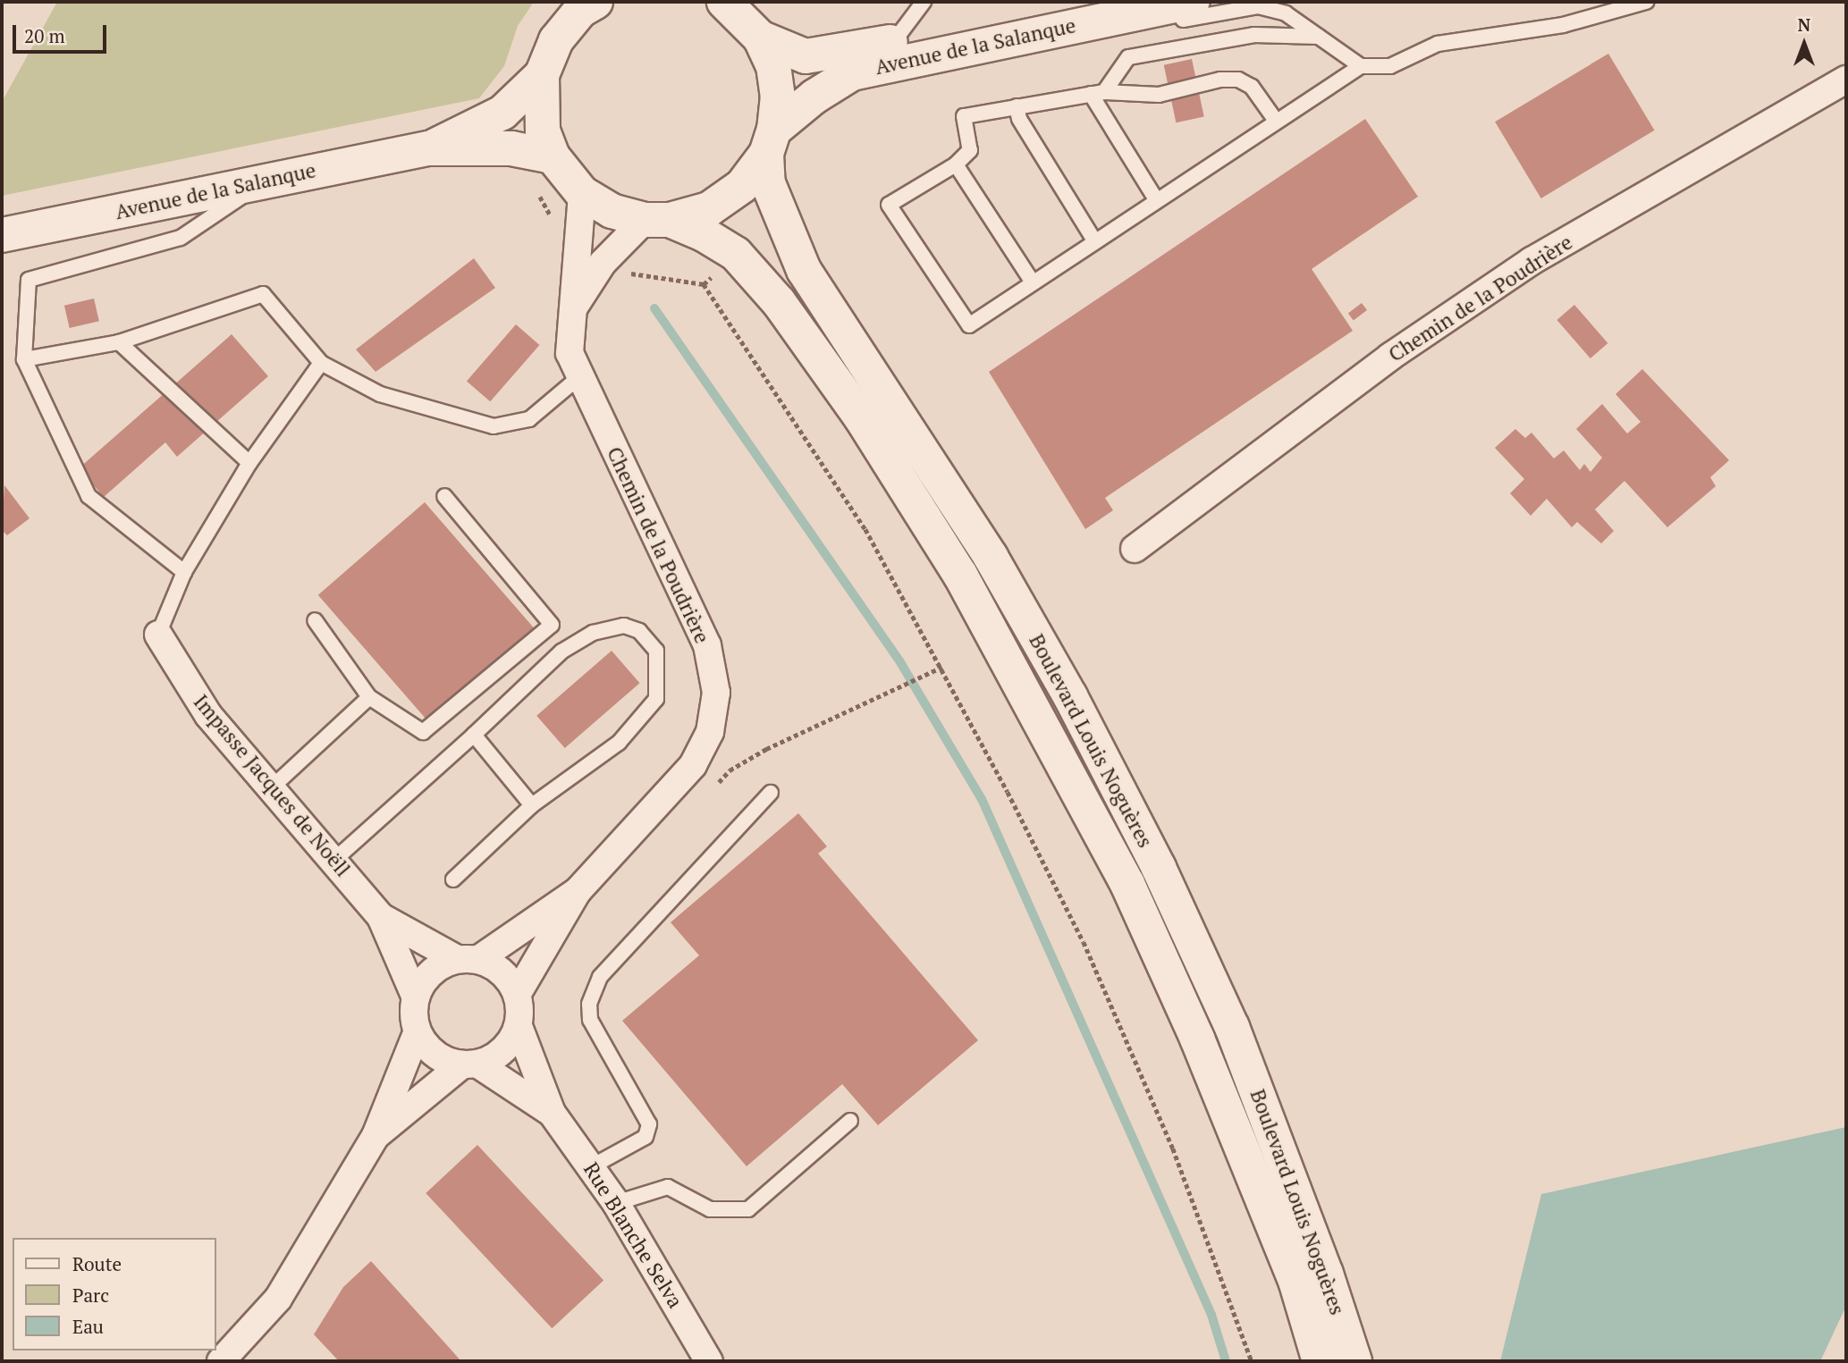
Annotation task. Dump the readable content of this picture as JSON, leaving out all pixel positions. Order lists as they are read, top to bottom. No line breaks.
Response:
{"streets":{"main road":["Avenue de la Salanque","Boulevard Louis Noguères"],"street":["Chemin de la Poudrière","Impasse Jacques de Noëll","Rue Blanche Selva"]},"crossings":[["Avenue de la Salanque","Boulevard Louis Noguères"],["Chemin de la Poudrière","Boulevard Louis Noguères"],["Chemin de la Poudrière","Impasse Jacques de Noëll"],["Chemin de la Poudrière","Rue Blanche Selva"],["Impasse Jacques de Noëll","Rue Blanche Selva"]],"legend":["Route","Parc","Eau"],"scale_bar":"20 m","north":"top"}
